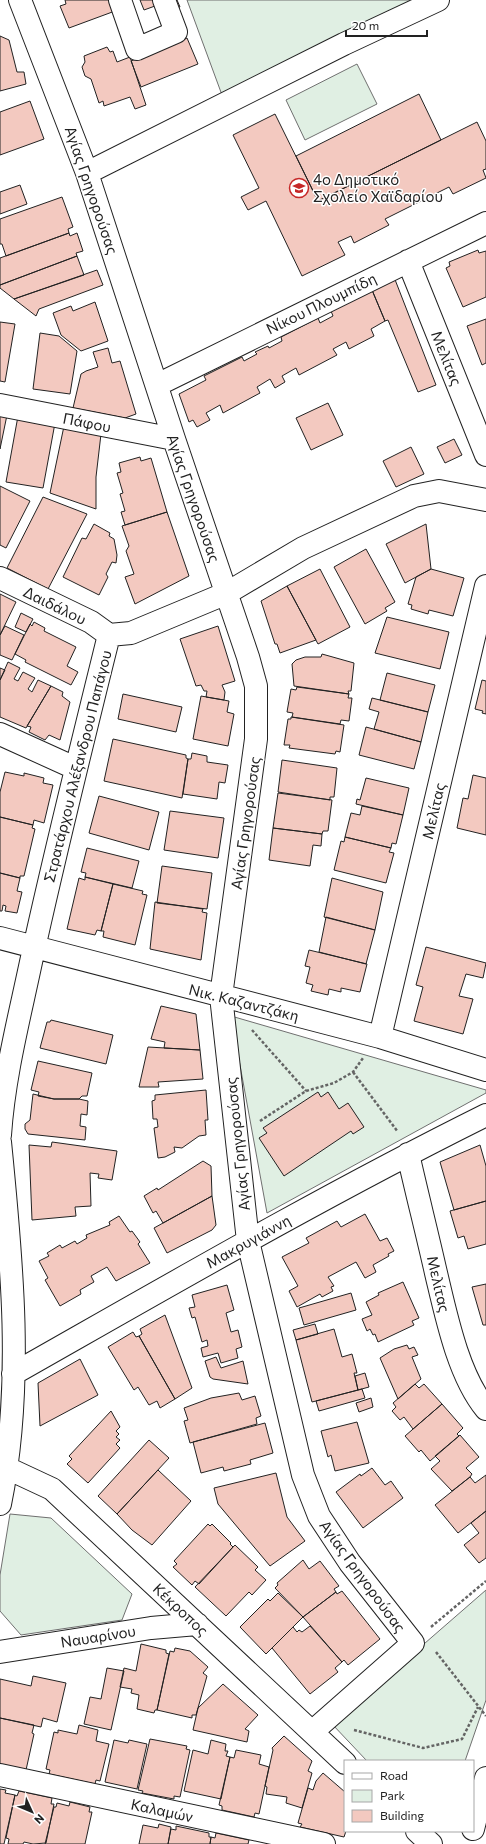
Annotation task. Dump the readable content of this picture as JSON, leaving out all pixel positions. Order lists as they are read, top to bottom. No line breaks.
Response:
{"streets":{"street":["Αγίας Γρηγορούσας","Νίκου Πλουμπίδη","Μελίτας","Πάφου","Δαιδάλου","Στρατάρχου Αλέξανδρου Παπάγου","Νικ. Καζαντζάκη","Μακρυγιάννη","Κέκροπος","Ναυαρίνου","Καλαμών"]},"crossings":[["Αγίας Γρηγορούσας","Νίκου Πλουμπίδη"],["Αγίας Γρηγορούσας","Πάφου"],["Αγίας Γρηγορούσας","Στρατάρχου Αλέξανδρου Παπάγου"],["Αγίας Γρηγορούσας","Νικ. Καζαντζάκη"],["Αγίας Γρηγορούσας","Μακρυγιάννη"],["Νίκου Πλουμπίδη","Μελίτας"],["Μελίτας","Νικ. Καζαντζάκη"],["Μελίτας","Μακρυγιάννη"],["Δαιδάλου","Στρατάρχου Αλέξανδρου Παπάγου"],["Στρατάρχου Αλέξανδρου Παπάγου","Νικ. Καζαντζάκη"],["Κέκροπος","Ναυαρίνου"]],"places":{"school or university":["4ο Δημοτικό Σχολείο Χαϊδαρίου"]},"legend":["Road","Park","Building"],"scale_bar":"20 m","north":"bottom right"}
